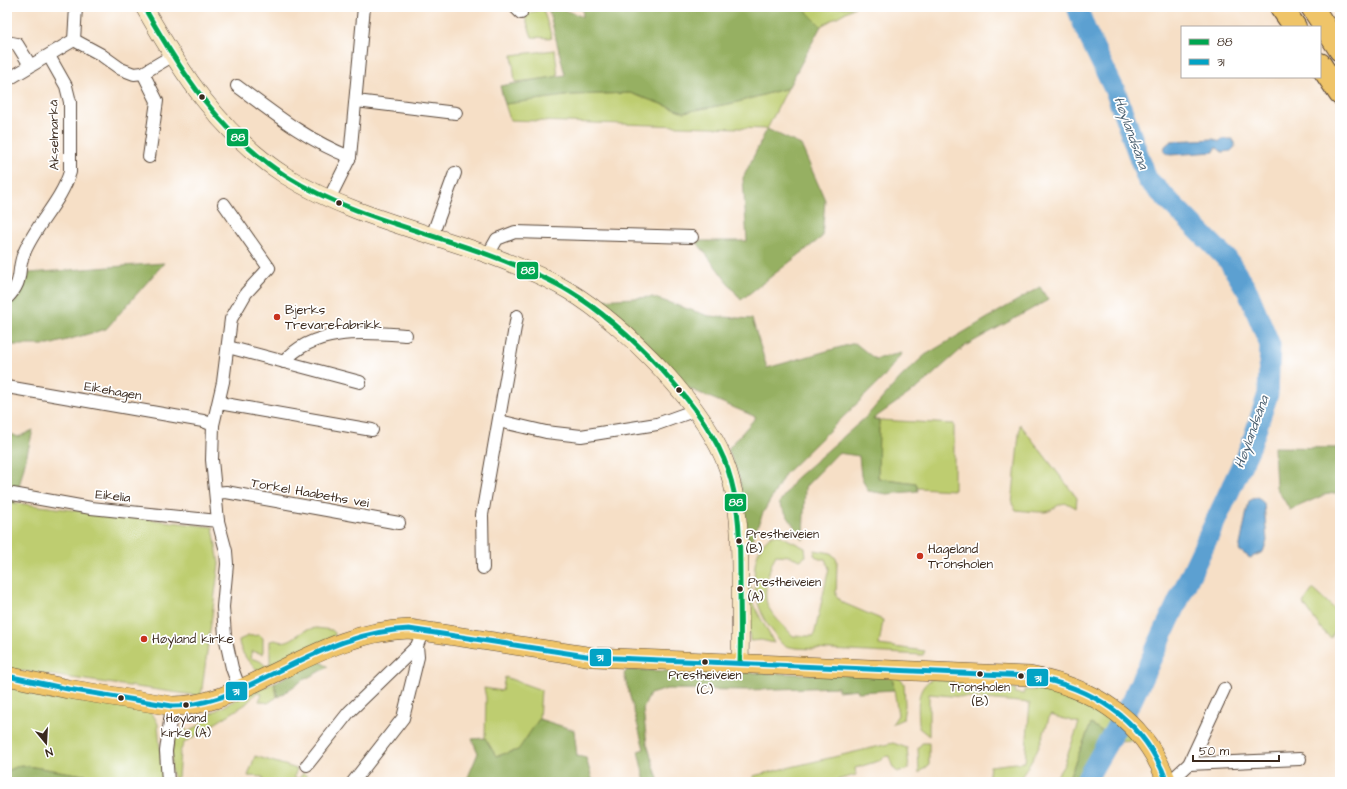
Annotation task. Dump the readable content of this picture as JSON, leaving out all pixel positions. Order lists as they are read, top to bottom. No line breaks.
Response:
{"streets":{"street":["Akselmarkå","Eikehagen","Torkel Haabeths vei","Eikelia"]},"water":["Høylandsåna"],"places":["Bjerks Trevarefabrikk","Prestheiveien (B)","Hageland Tronsholen","Prestheiveien (A)","Høyland kirke","Prestheiveien (C)","Tronsholen (B)","Høyland kirke (A)"],"lines":["transit line 88","transit line 31"],"legend":["88","31"],"scale_bar":"50 m","north":"bottom"}
